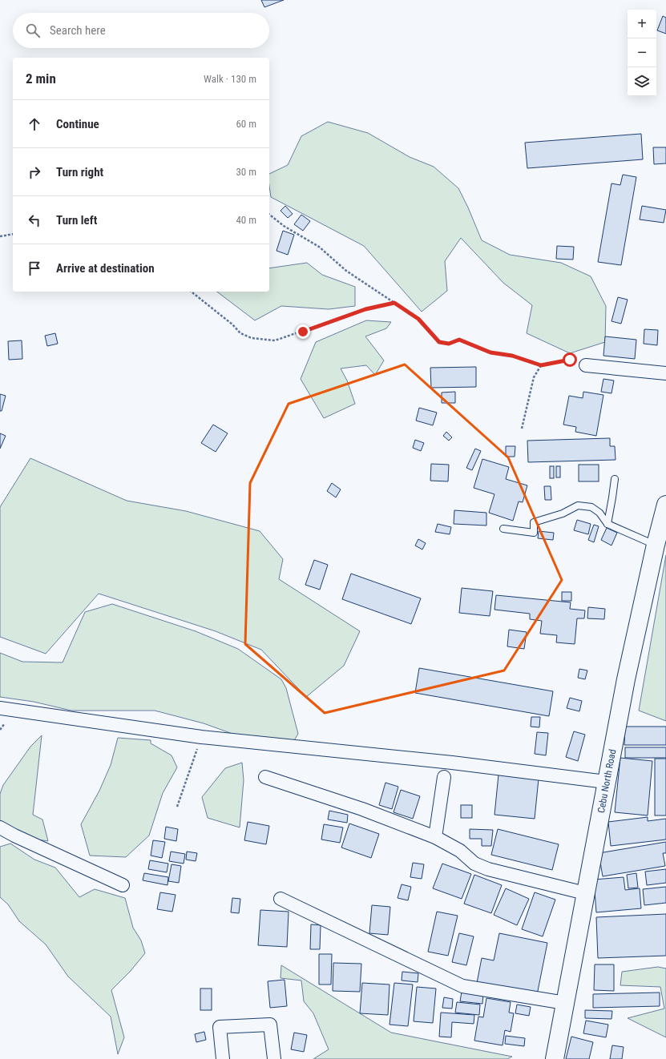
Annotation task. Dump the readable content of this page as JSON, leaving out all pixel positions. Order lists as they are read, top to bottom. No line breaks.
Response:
{"streets":{"highway":["Cebu North Road"]},"page":{"map_buttons":["+","−"],"search":"Search here","heading":["2 min","Walk · 130 m"],"list":[["Continue","60 m"],["Turn right","30 m"],["Turn left","40 m"],"Arrive at destination"]}}
